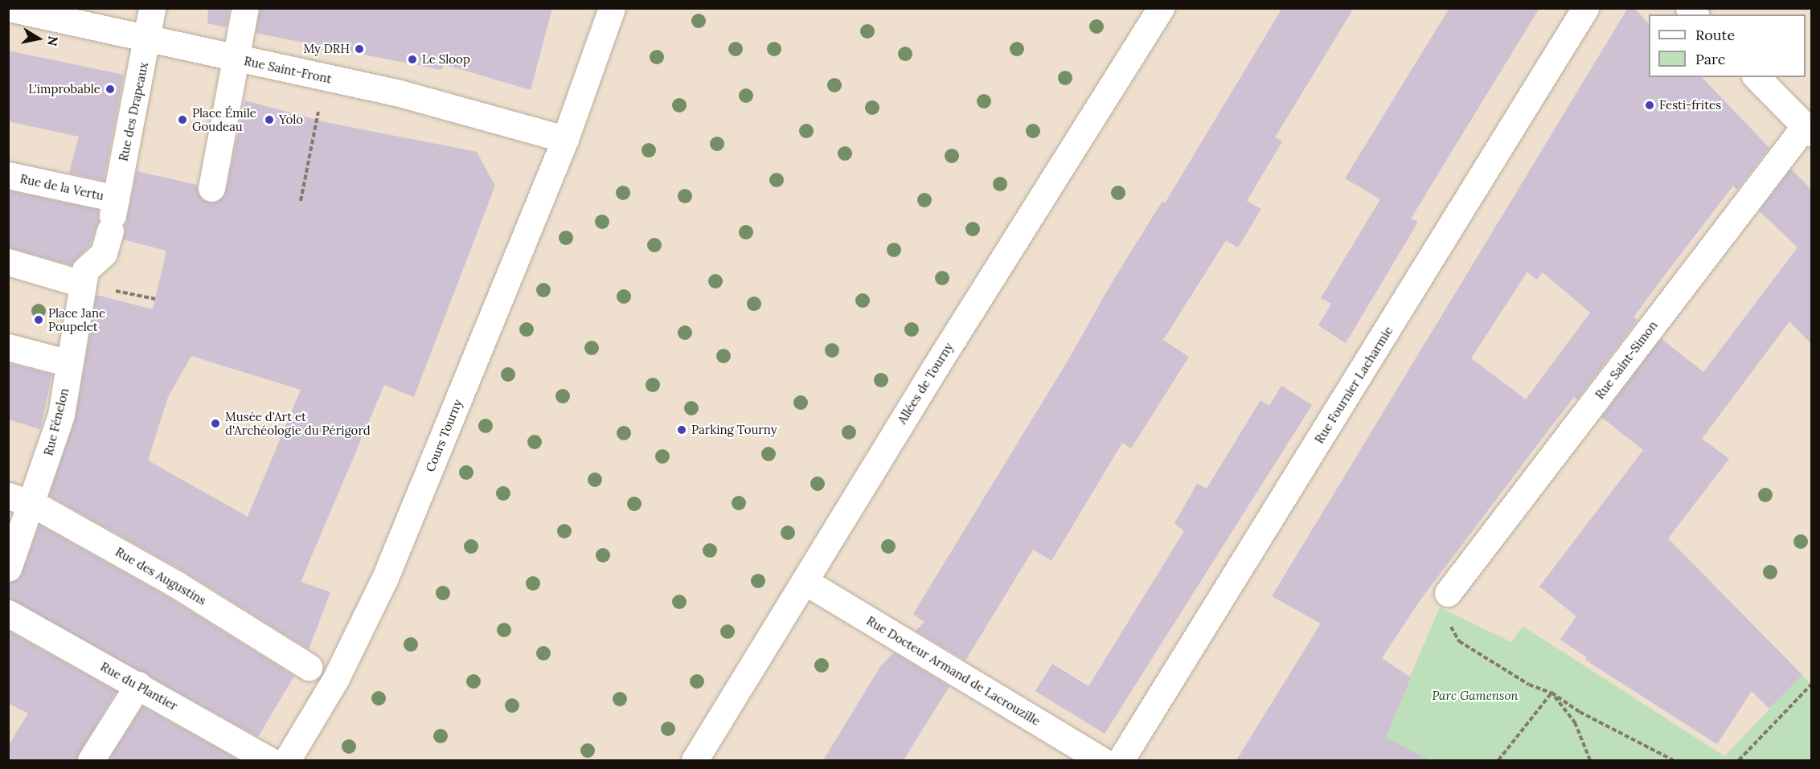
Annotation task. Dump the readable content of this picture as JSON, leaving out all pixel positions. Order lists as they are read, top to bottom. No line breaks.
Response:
{"streets":{"street":["Rue Saint-Front","Rue des Drapeaux","Rue de la Vertu","Rue Saint-Simon","Allées de Tourny","Rue Fournier Lacharmie","Rue Fénelon","Cours Tourny","Rue des Augustins","Rue Docteur Armand de Lacrouzille","Rue du Plantier"]},"crossings":[["Rue Saint-Front","Rue des Drapeaux"],["Rue Saint-Front","Cours Tourny"],["Rue des Drapeaux","Rue de la Vertu"],["Rue des Drapeaux","Rue Fénelon"],["Allées de Tourny","Rue Docteur Armand de Lacrouzille"],["Rue Fénelon","Rue des Augustins"]],"parks":["Parc Gamenson"],"places":["My DRH","Le Sloop","L'improbable","Festi-frites","Place Émile Goudeau","Yolo","Place Jane Poupelet","Musée d'Art et d'Archéologie du Périgord","Parking Tourny"],"legend":["Route","Parc"],"north":"right"}
